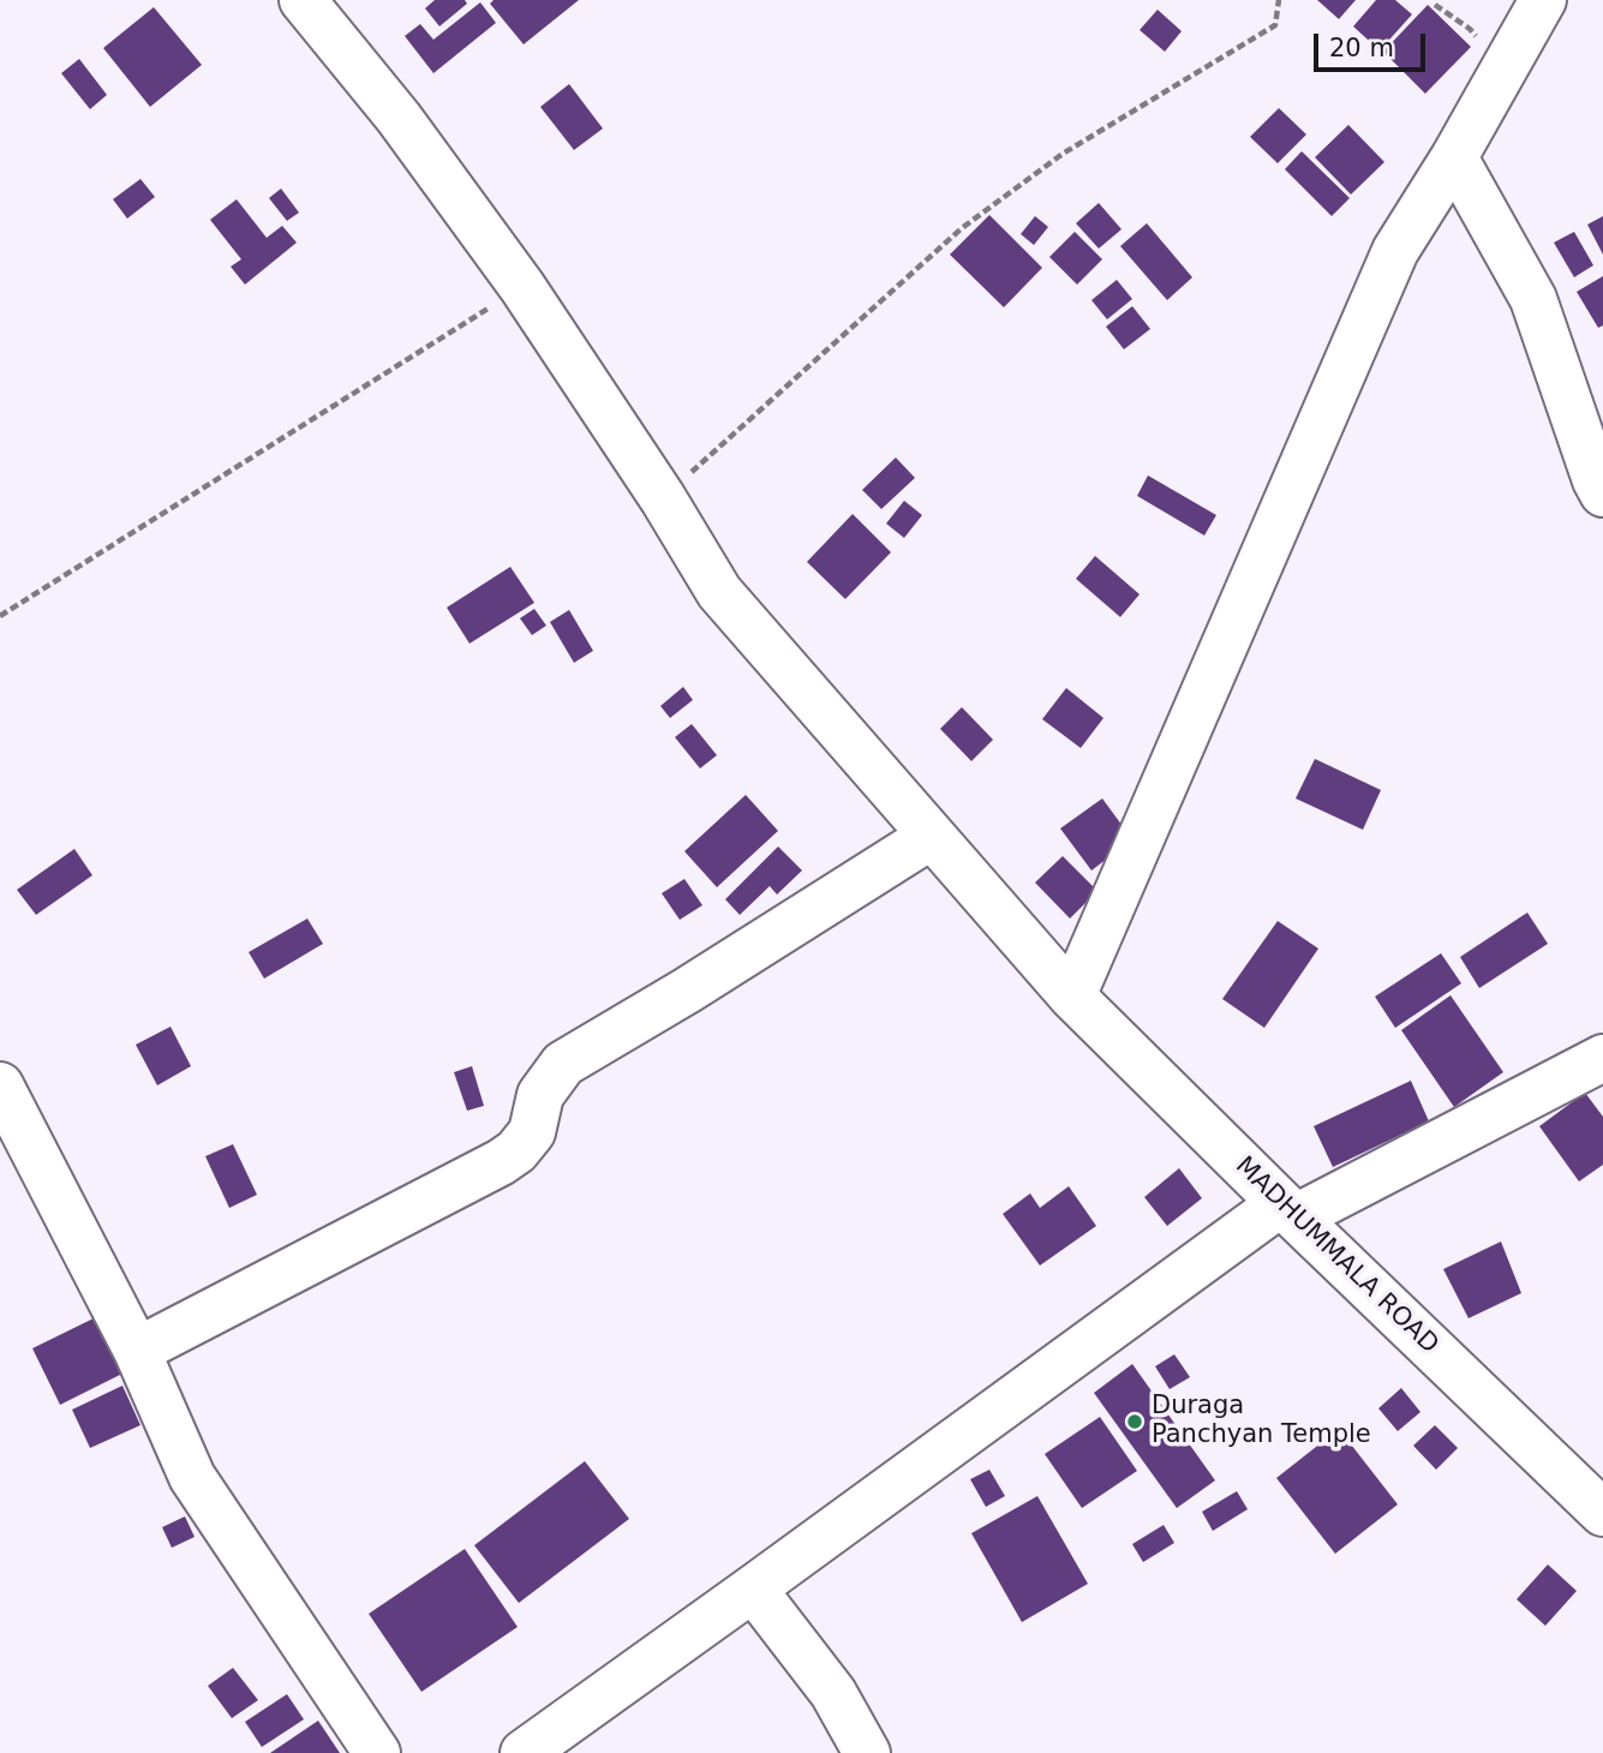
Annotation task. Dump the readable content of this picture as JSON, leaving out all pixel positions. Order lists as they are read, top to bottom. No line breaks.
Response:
{"streets":{"street":["MADHUMMALA ROAD"]},"places":["Duraga Panchyan Temple"],"scale_bar":"20 m"}
